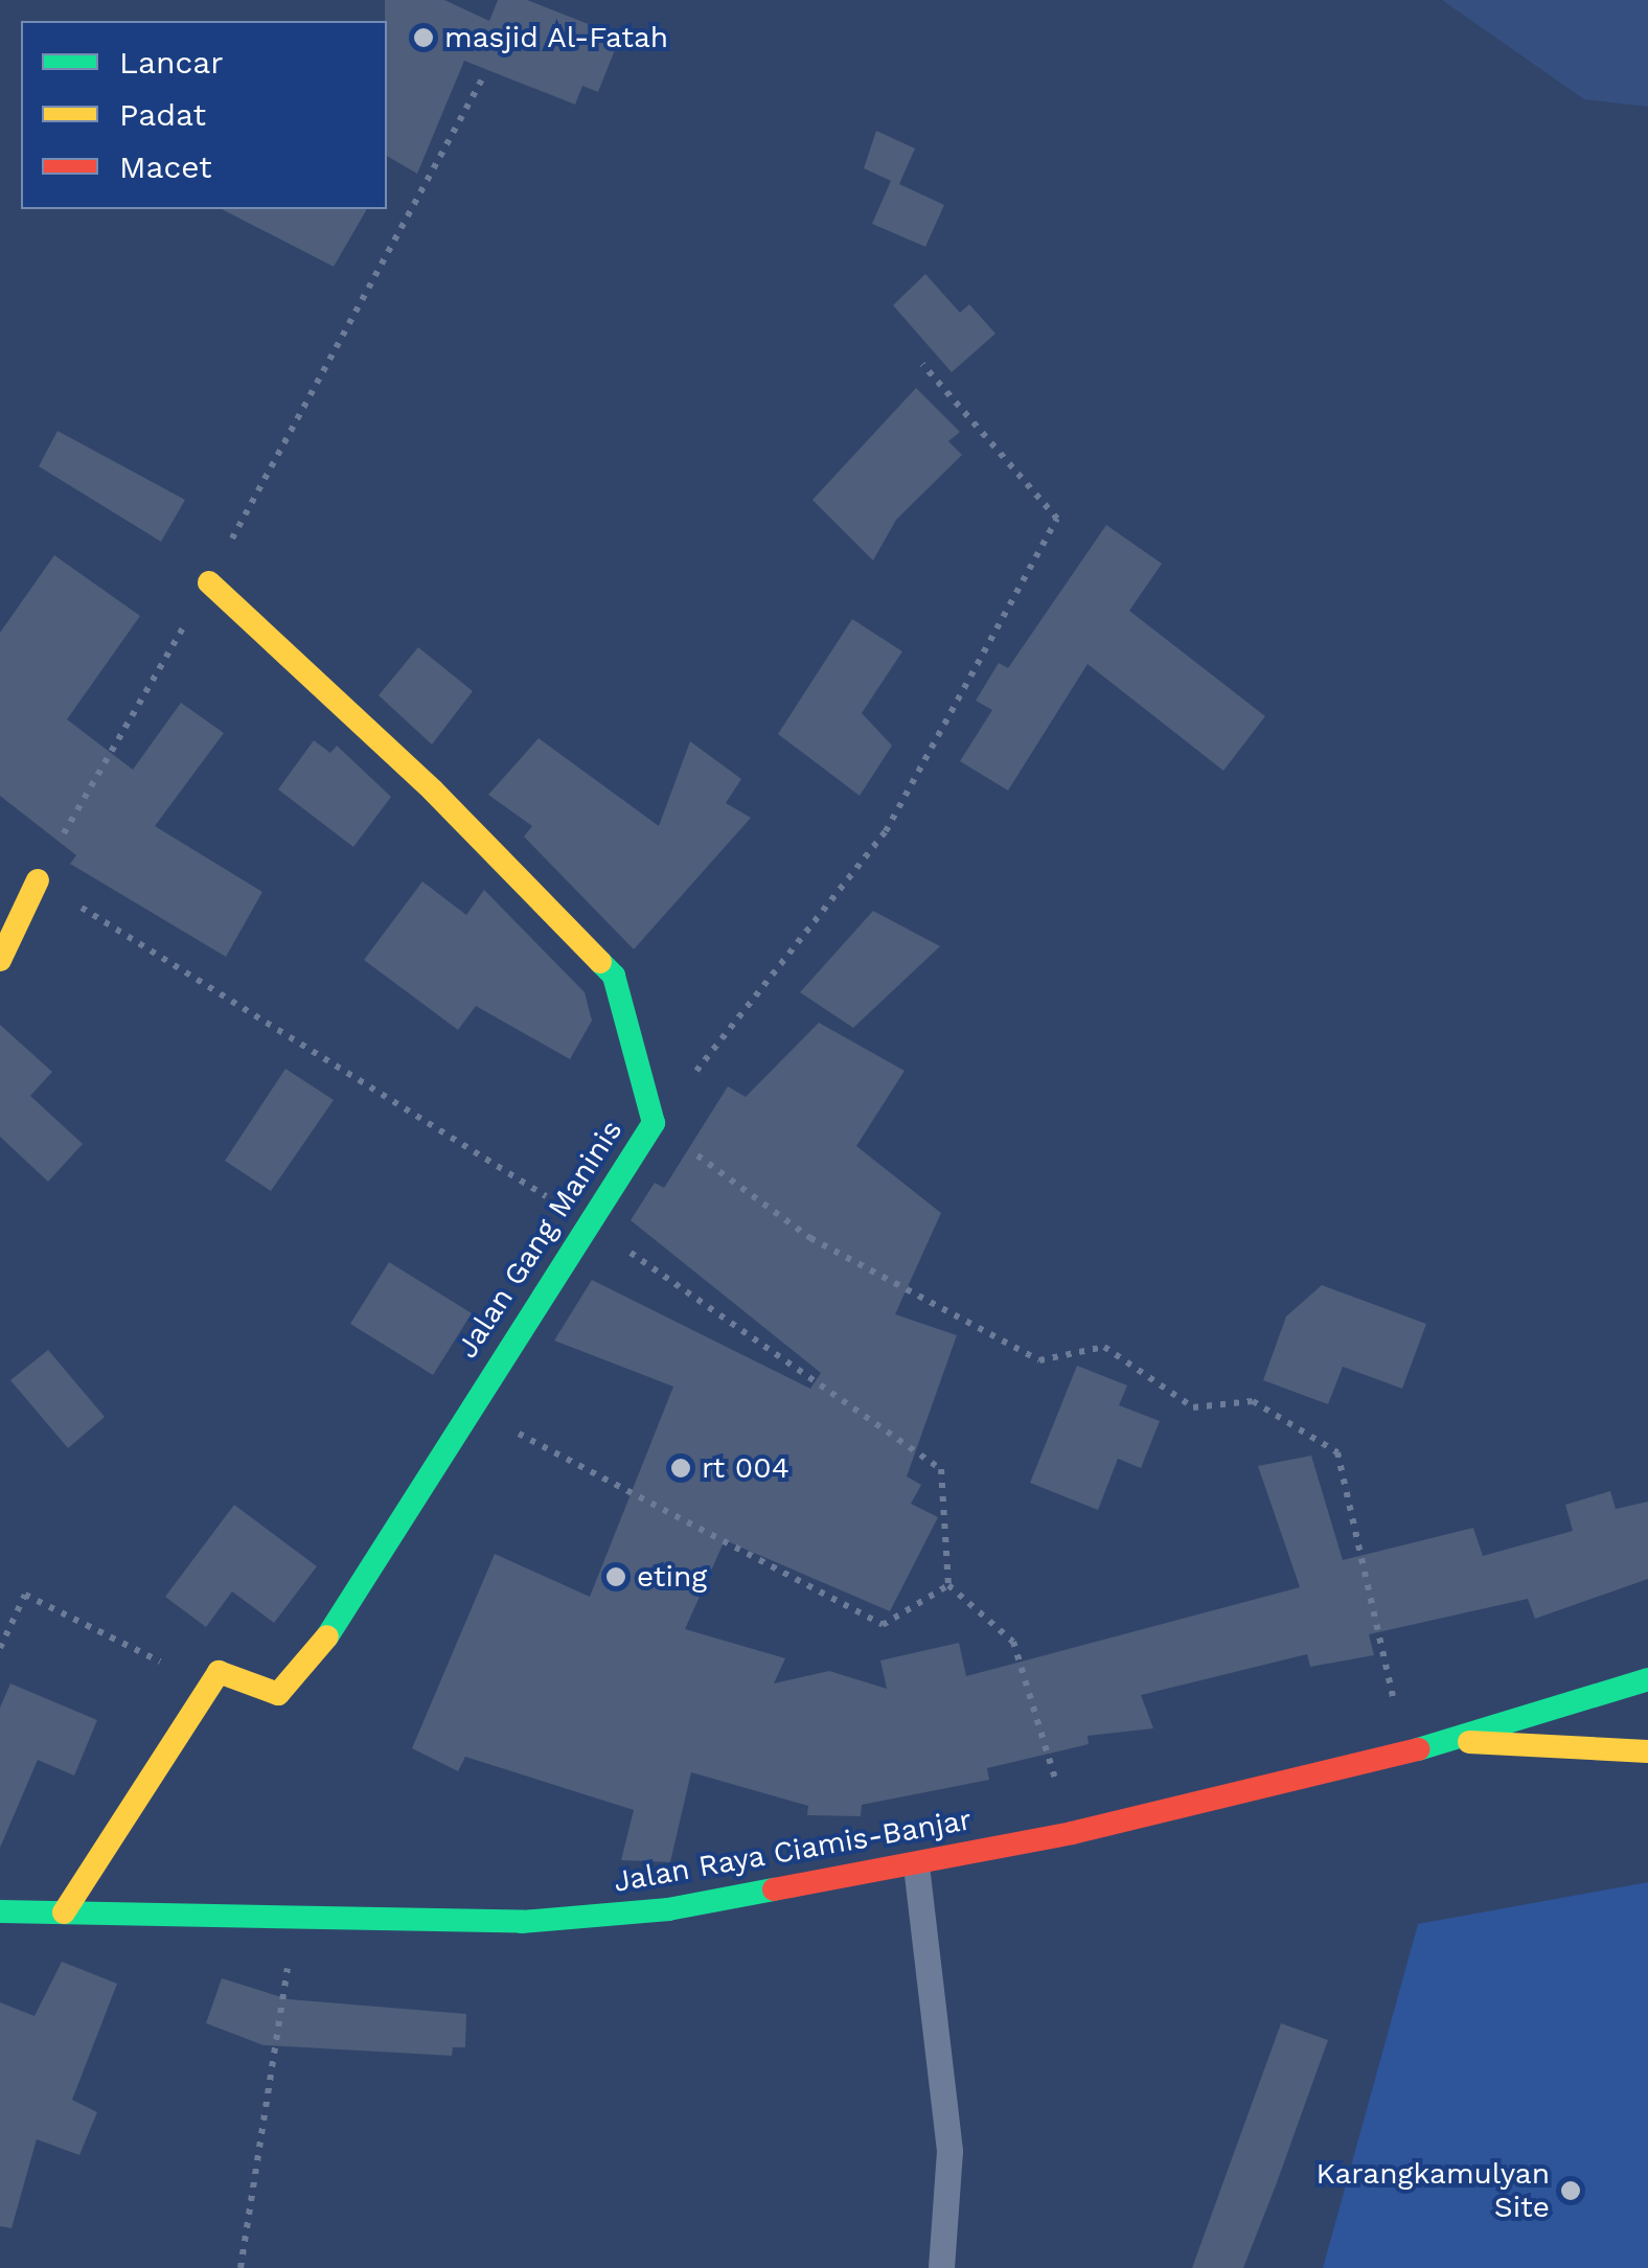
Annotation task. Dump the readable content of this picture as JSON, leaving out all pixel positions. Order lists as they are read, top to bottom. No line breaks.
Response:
{"streets":{"main road":["Jalan Gang Maninis","Jalan Raya Ciamis-Banjar"]},"places":["masjid Al-Fatah","rt 004","eting","Karangkamulyan Site"],"legend":["Lancar","Padat","Macet"]}
